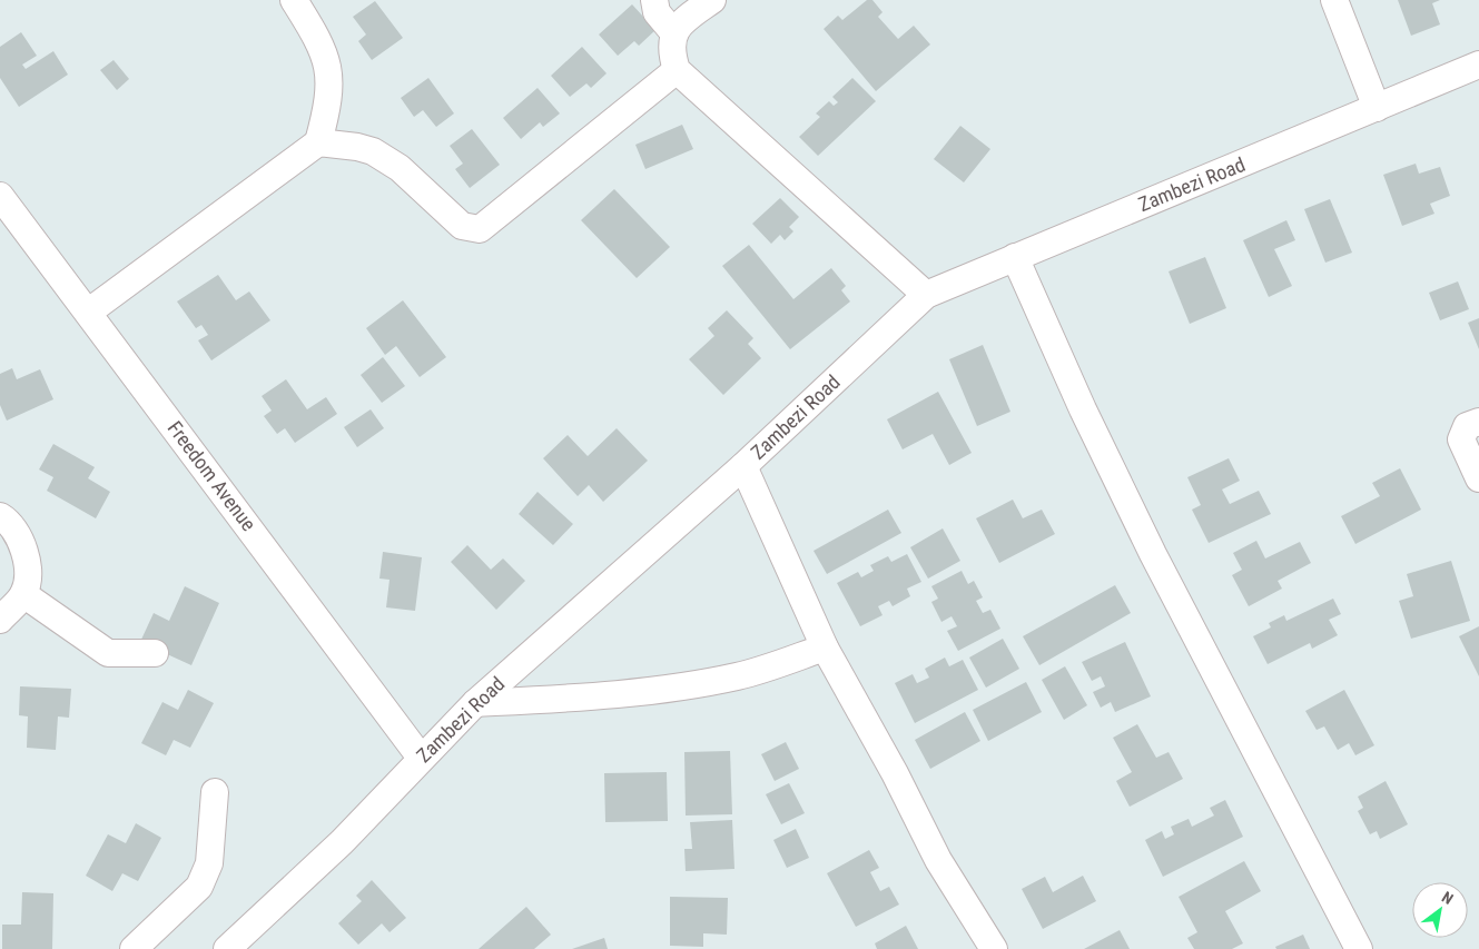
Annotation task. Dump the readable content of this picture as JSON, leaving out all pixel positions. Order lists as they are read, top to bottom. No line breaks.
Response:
{"streets":{"street":["Zambezi Road","Freedom Avenue"]},"crossings":[["Zambezi Road","Freedom Avenue"]],"north":"top right"}
